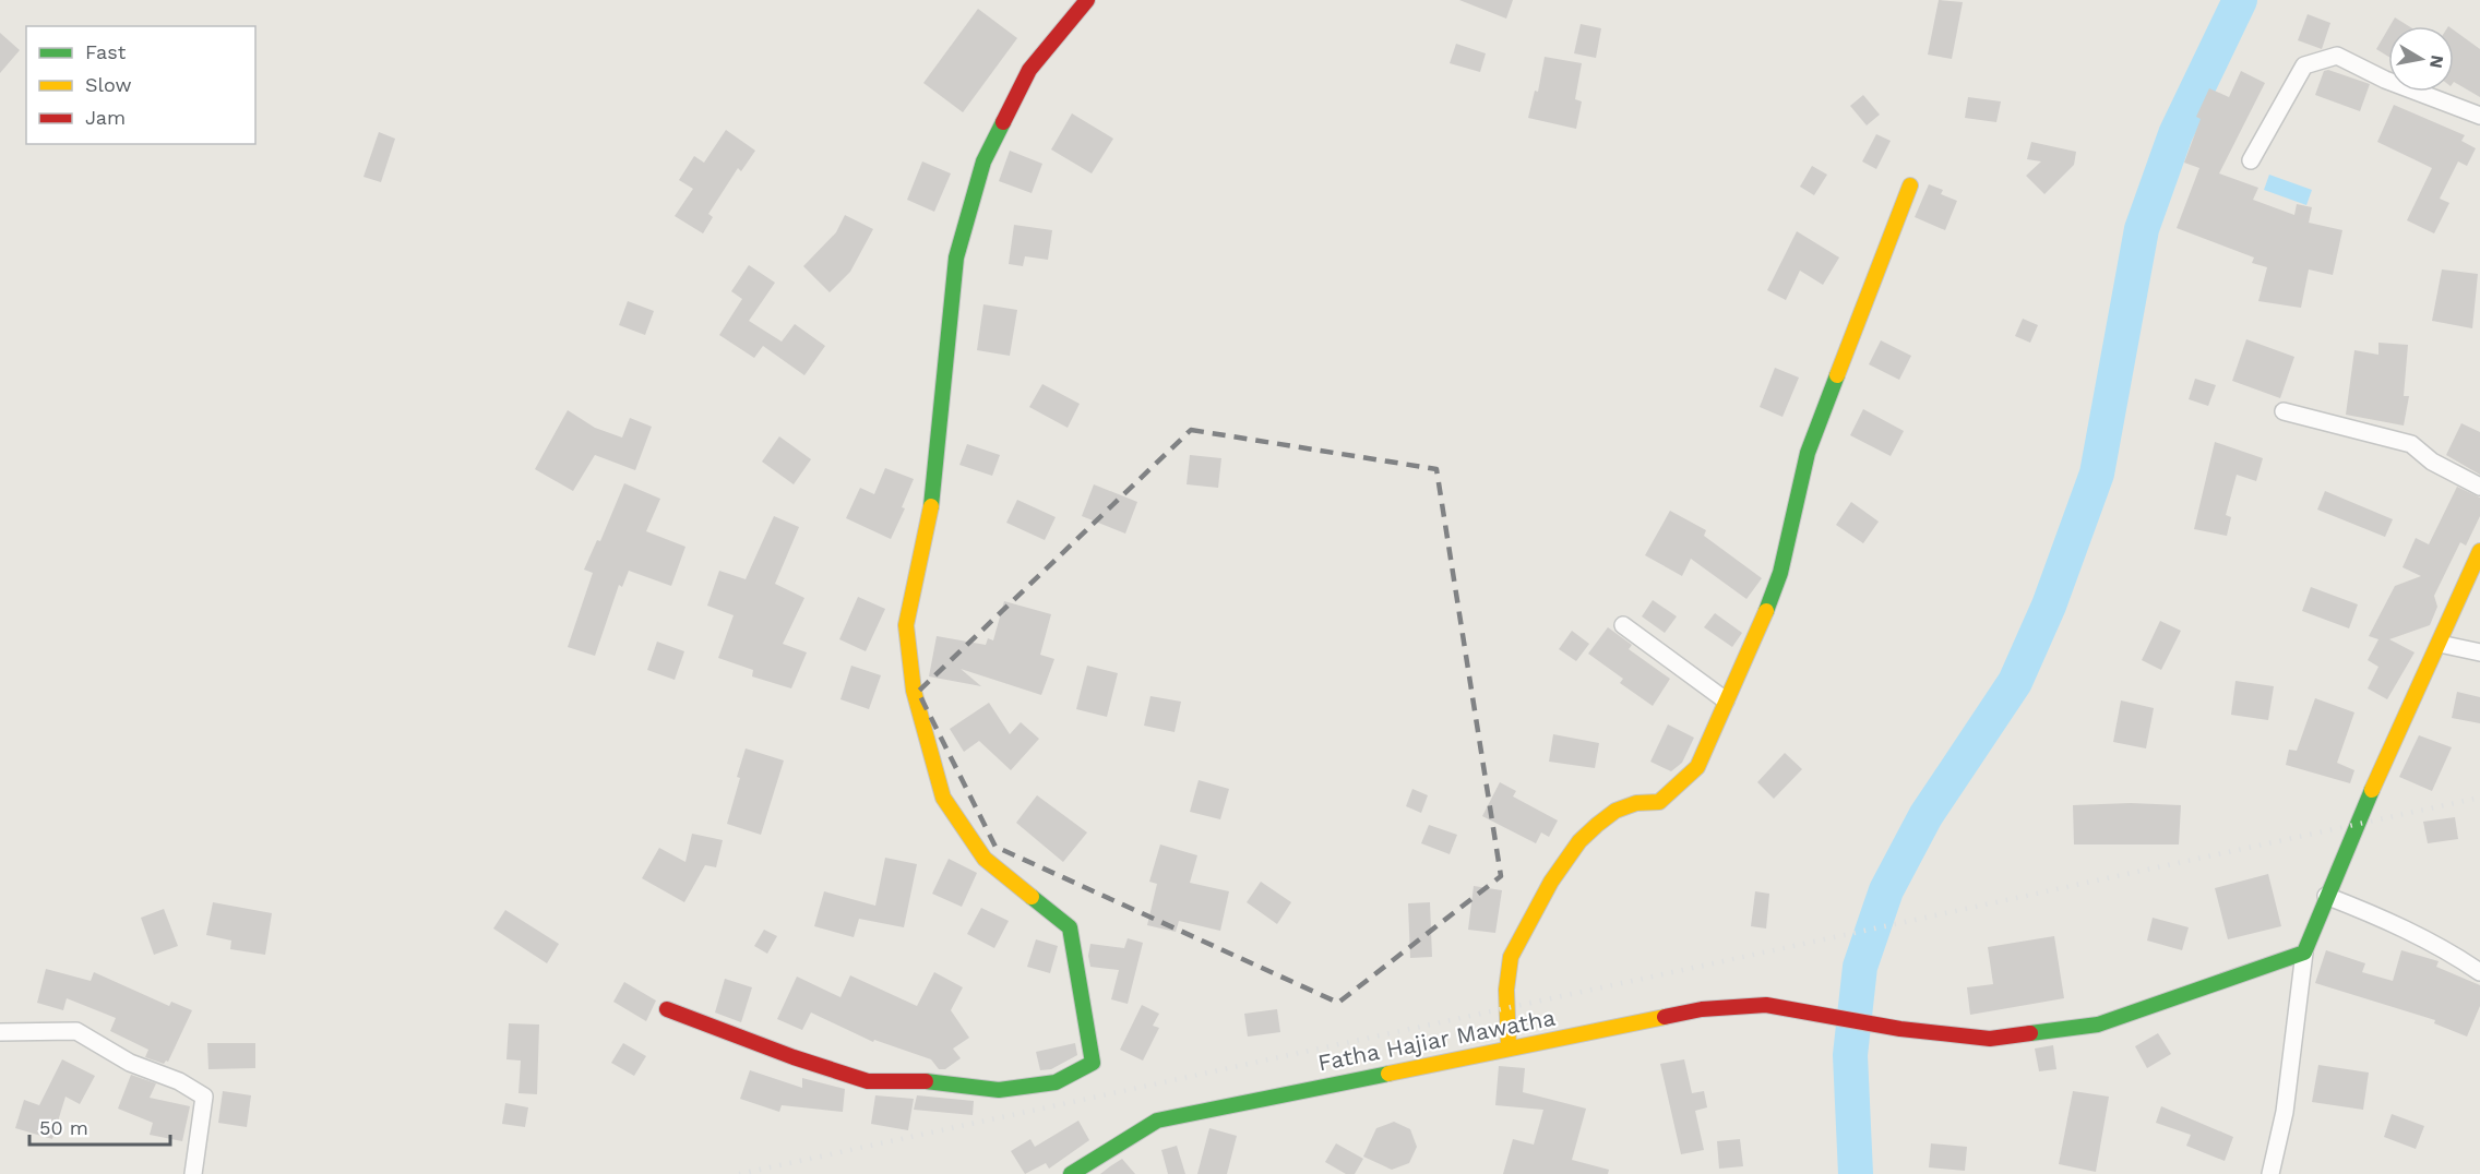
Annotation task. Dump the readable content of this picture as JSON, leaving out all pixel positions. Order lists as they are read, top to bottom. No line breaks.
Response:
{"streets":{"street":["Fatha Hajiar Mawatha"]},"legend":["Fast","Slow","Jam"],"scale_bar":"50 m","north":"right"}
